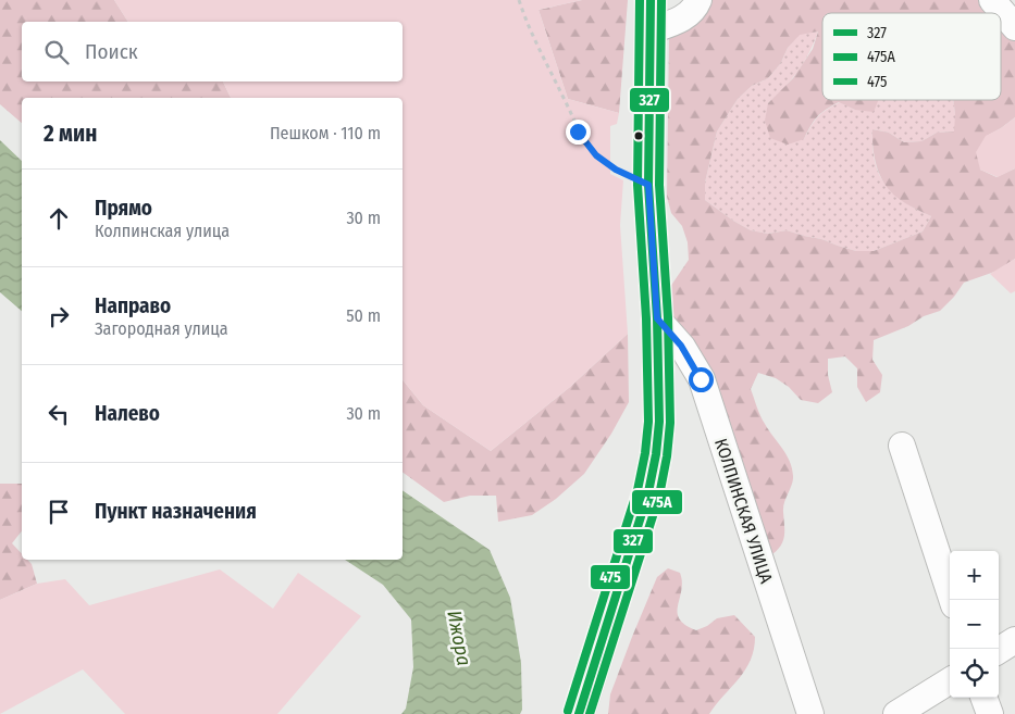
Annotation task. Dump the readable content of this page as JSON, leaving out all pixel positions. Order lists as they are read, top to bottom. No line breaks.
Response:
{"streets":{"street":["КОЛПИНСКАЯ УЛИЦА"]},"water":["Ижора"],"lines":["transit line 327","transit line 475А","transit line 475"],"legend":["327","475А","475"],"page":{"search":"Поиск","heading":["2 мин","Пешком · 110 m"],"list":[["Прямо","Колпинская улица","30 m"],["Направо","Загородная улица","50 m"],["Налево","30 m"],"Пункт назначения"],"map_buttons":["+","−"]}}
